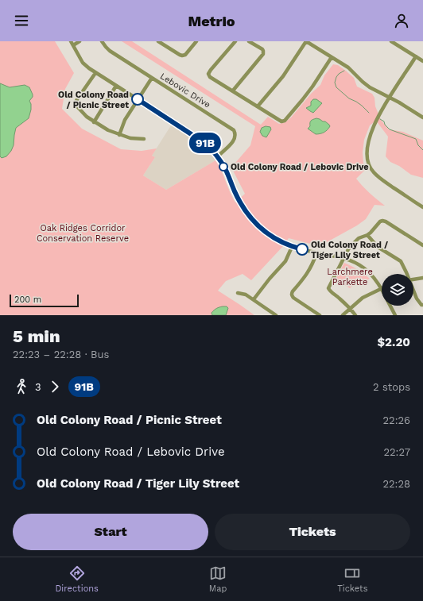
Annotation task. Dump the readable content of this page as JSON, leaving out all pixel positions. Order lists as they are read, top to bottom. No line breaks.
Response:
{"streets":{"street":["Lebovic Drive"]},"parks":["Oak Ridges Corridor Conservation Reserve","Larchmere Parkette"],"places":["Old Colony Road / Picnic Street","Old Colony Road / Lebovic Drive","Old Colony Road / Tiger Lily Street"],"lines":["bus line 91B"],"scale_bar":"200 m","page":{"header":"Metrio","on_map":"91B","scale":"200 m","heading":["5 min","22:23 – 22:28 · Bus","$2.20"],"legs":["3","91B","2 stops"],"list":[{"name":"Old Colony Road / Picnic Street","value":"22:26"},{"name":"Old Colony Road / Lebovic Drive","value":"22:27"},{"name":"Old Colony Road / Tiger Lily Street","value":"22:28"}],"buttons":["Start","Tickets"],"tabs":["Directions","Map","Tickets"]}}
